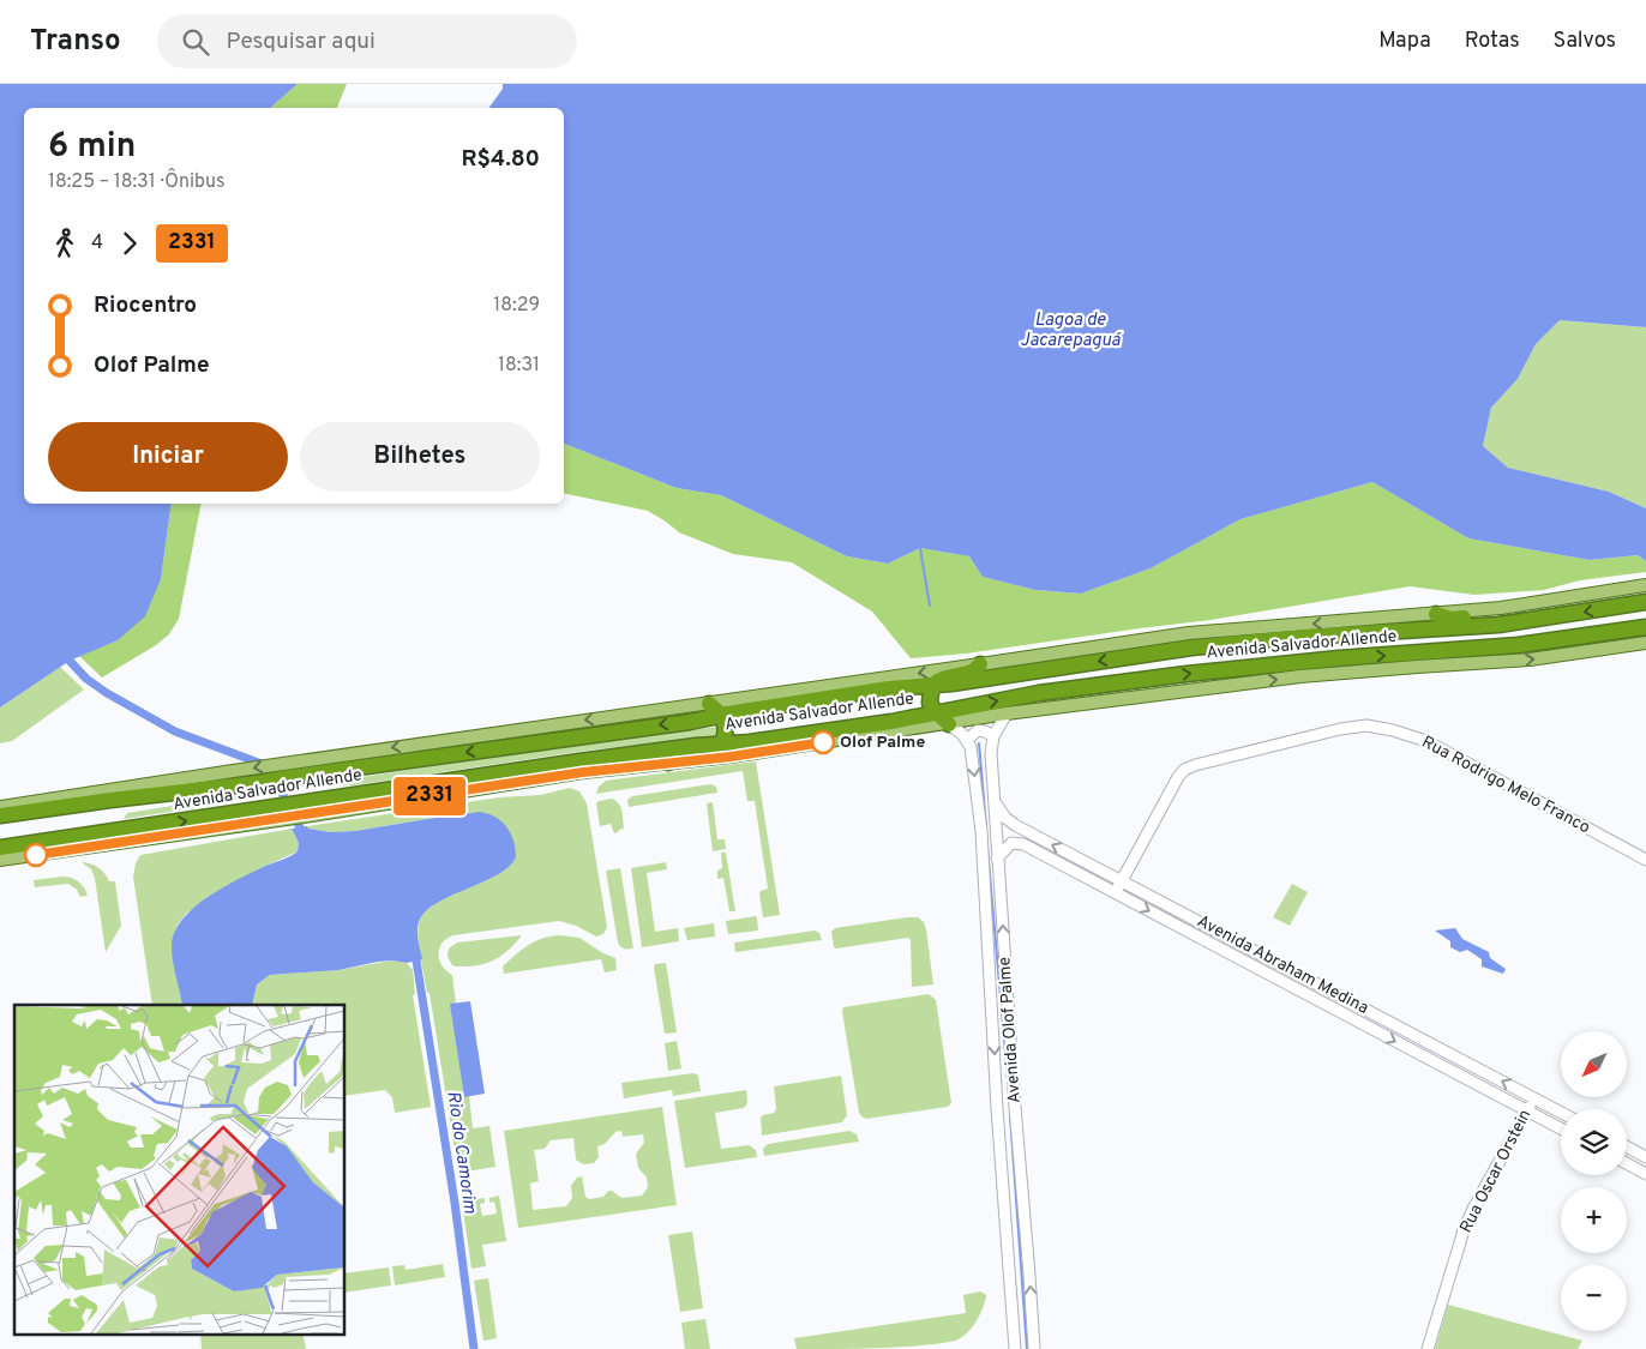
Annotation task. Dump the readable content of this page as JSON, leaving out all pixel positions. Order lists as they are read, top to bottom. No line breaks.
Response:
{"streets":{"highway":["Avenida Salvador Allende"],"street":["Rua Rodrigo Melo Franco","Avenida Abraham Medina","Avenida Olof Palme","Rua Oscar Orstein"]},"crossings":[["Avenida Salvador Allende","Avenida Olof Palme"],["Rua Rodrigo Melo Franco","Avenida Abraham Medina"],["Avenida Abraham Medina","Avenida Olof Palme"],["Avenida Abraham Medina","Rua Oscar Orstein"]],"water":["Lagoa de Jacarepaguá","Rio do Camorim"],"places":["Olof Palme"],"lines":["bus line 2331"],"north":"bottom left","page":{"header":"Transo","search":"Pesquisar aqui","nav":["Mapa","Rotas","Salvos"],"on_map":"2331","heading":["6 min","18:25 – 18:31 · Ônibus","R$4.80"],"legs":["4","2331"],"list":[{"name":"Riocentro","value":"18:29"},{"name":"Olof Palme","value":"18:31"}],"buttons":["Iniciar","Bilhetes"],"map_buttons":["+","−"]}}
